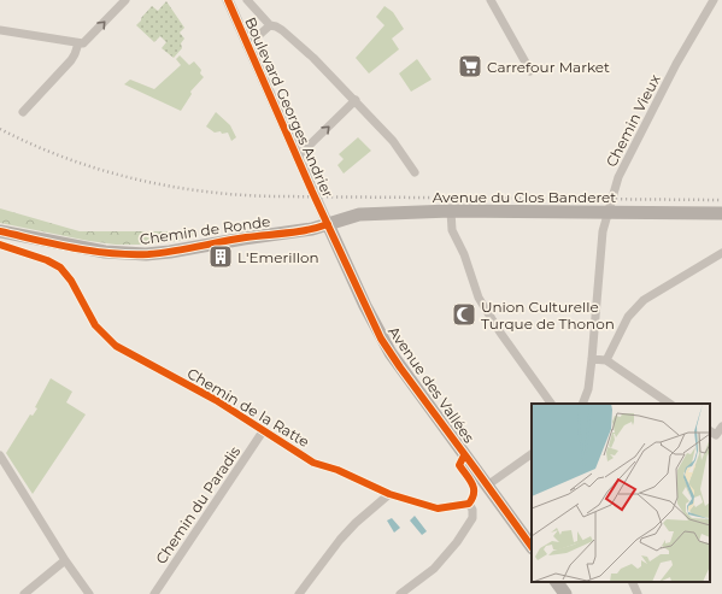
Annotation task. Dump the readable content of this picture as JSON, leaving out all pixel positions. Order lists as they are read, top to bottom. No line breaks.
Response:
{"streets":{"main road":["Avenue du Clos Banderet","Chemin de Ronde","Avenue des Vallées"],"street":["Boulevard Georges Andrier","Chemin Vieux","Chemin de la Ratte","Chemin du Paradis"]},"crossings":[["Boulevard Georges Andrier","Avenue du Clos Banderet"],["Boulevard Georges Andrier","Chemin de Ronde"],["Boulevard Georges Andrier","Avenue des Vallées"],["Chemin Vieux","Avenue du Clos Banderet"],["Avenue du Clos Banderet","Chemin de Ronde"],["Avenue du Clos Banderet","Avenue des Vallées"],["Chemin de Ronde","Avenue des Vallées"],["Chemin de la Ratte","Chemin du Paradis"]],"places":{"supermarket":["Carrefour Market"],"building":["L'Emerillon"],"mosque":["Union Culturelle Turque de Thonon"]}}
